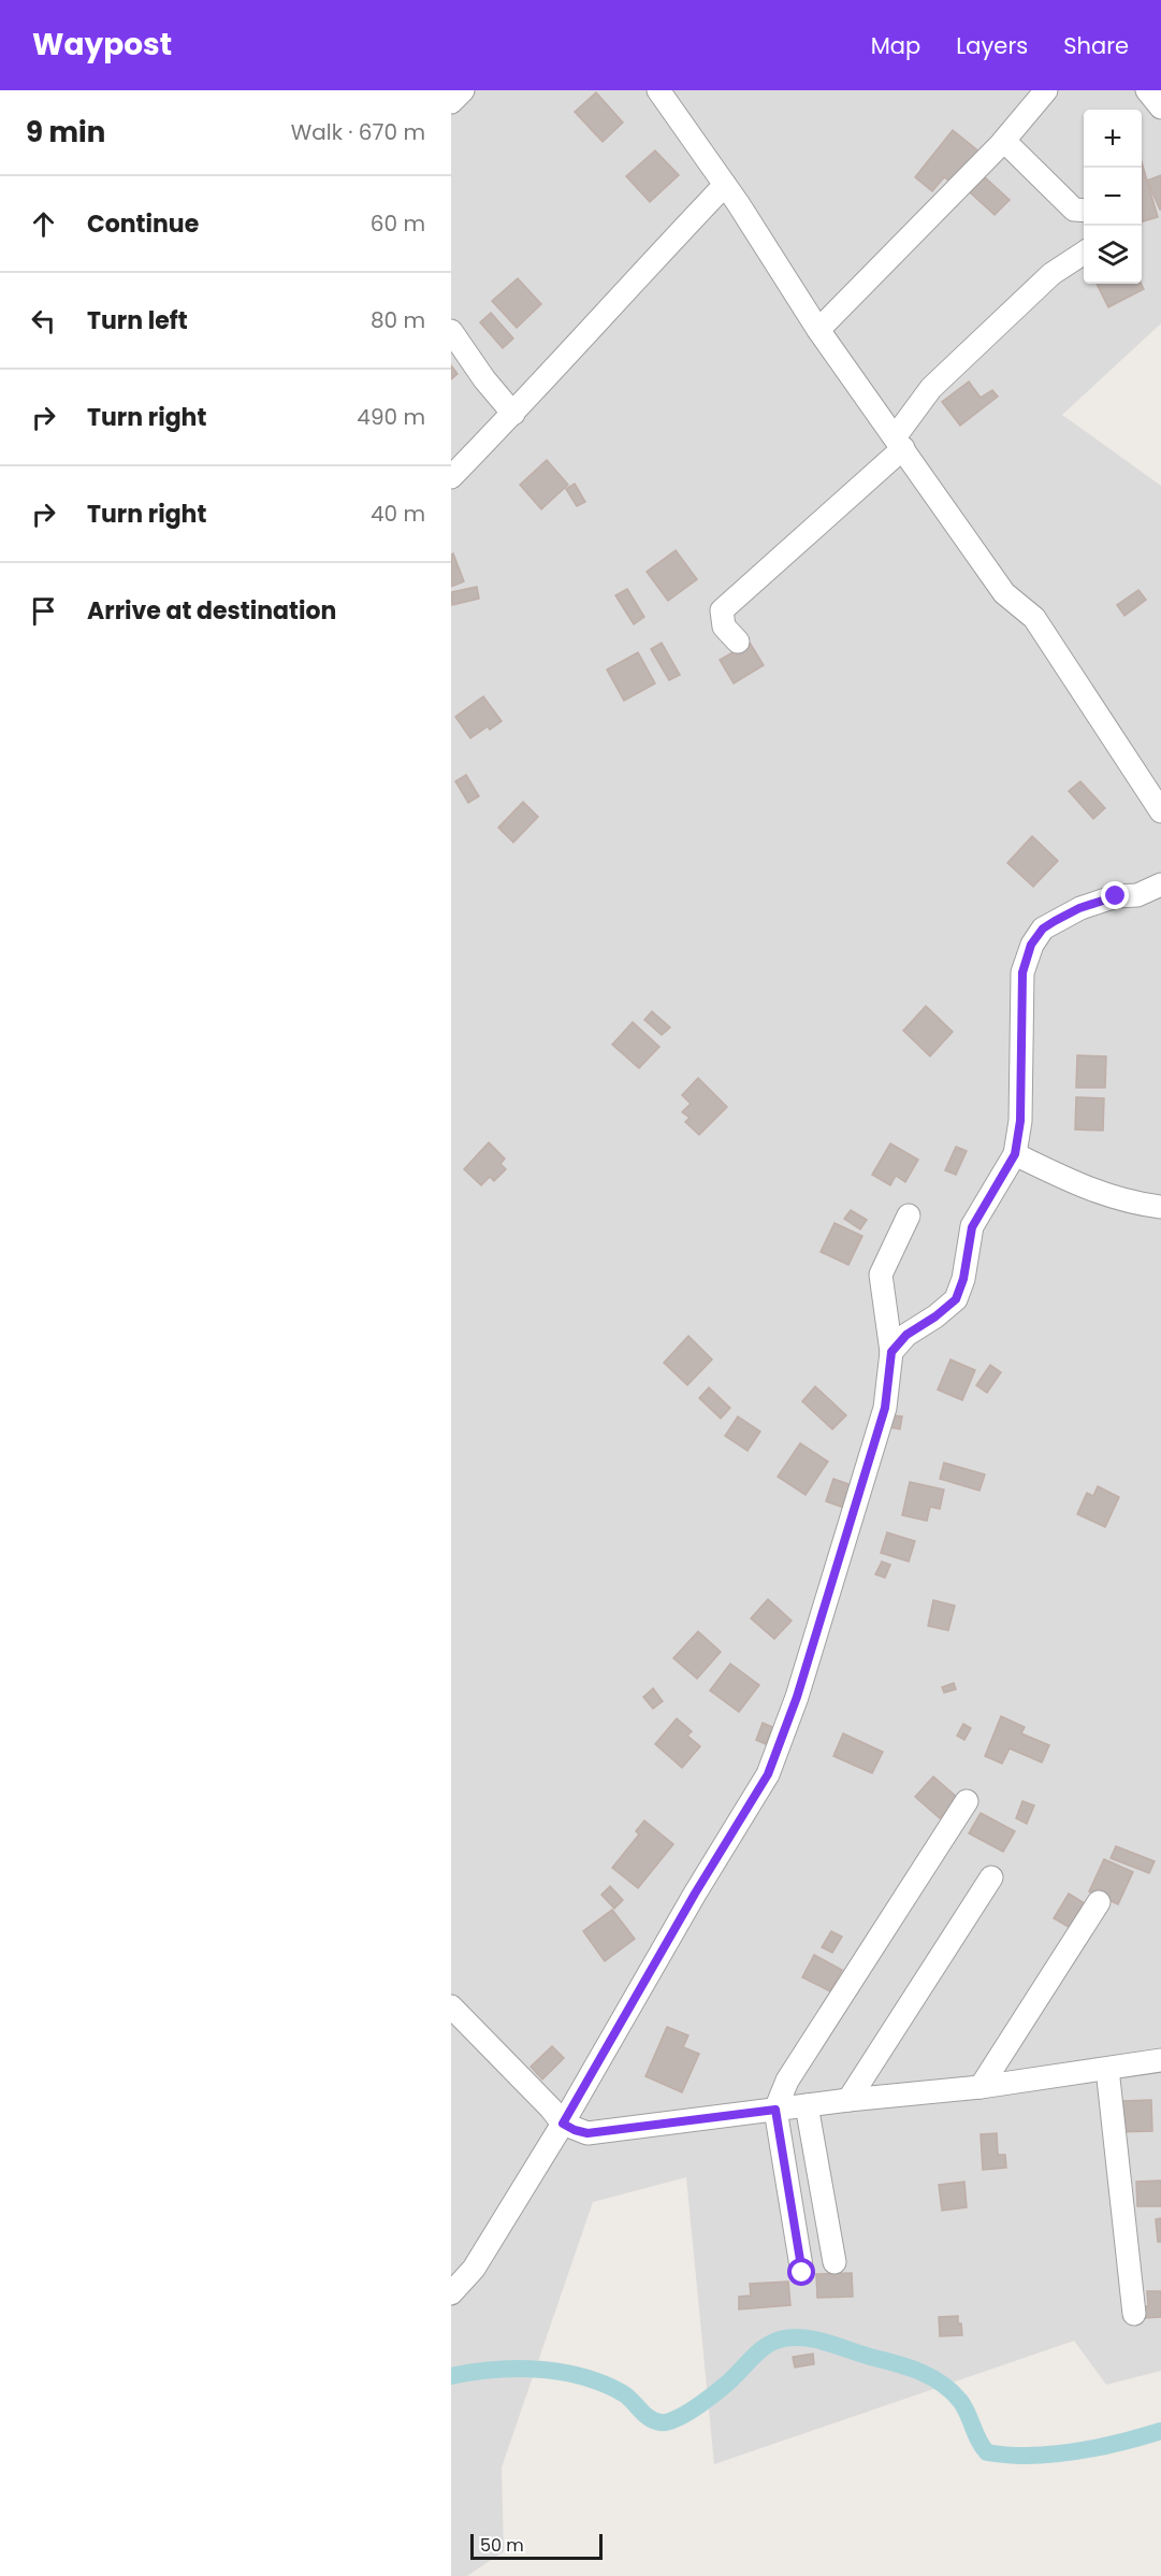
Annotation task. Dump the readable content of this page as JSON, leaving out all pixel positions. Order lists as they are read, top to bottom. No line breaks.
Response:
{"scale_bar":"50 m","page":{"header":"Waypost","nav":["Map","Layers","Share"],"heading":["9 min","Walk · 670 m"],"map_buttons":["+","−"],"list":[["Continue","60 m"],["Turn left","80 m"],["Turn right","490 m"],["Turn right","40 m"],"Arrive at destination"],"scale":"50 m"}}
